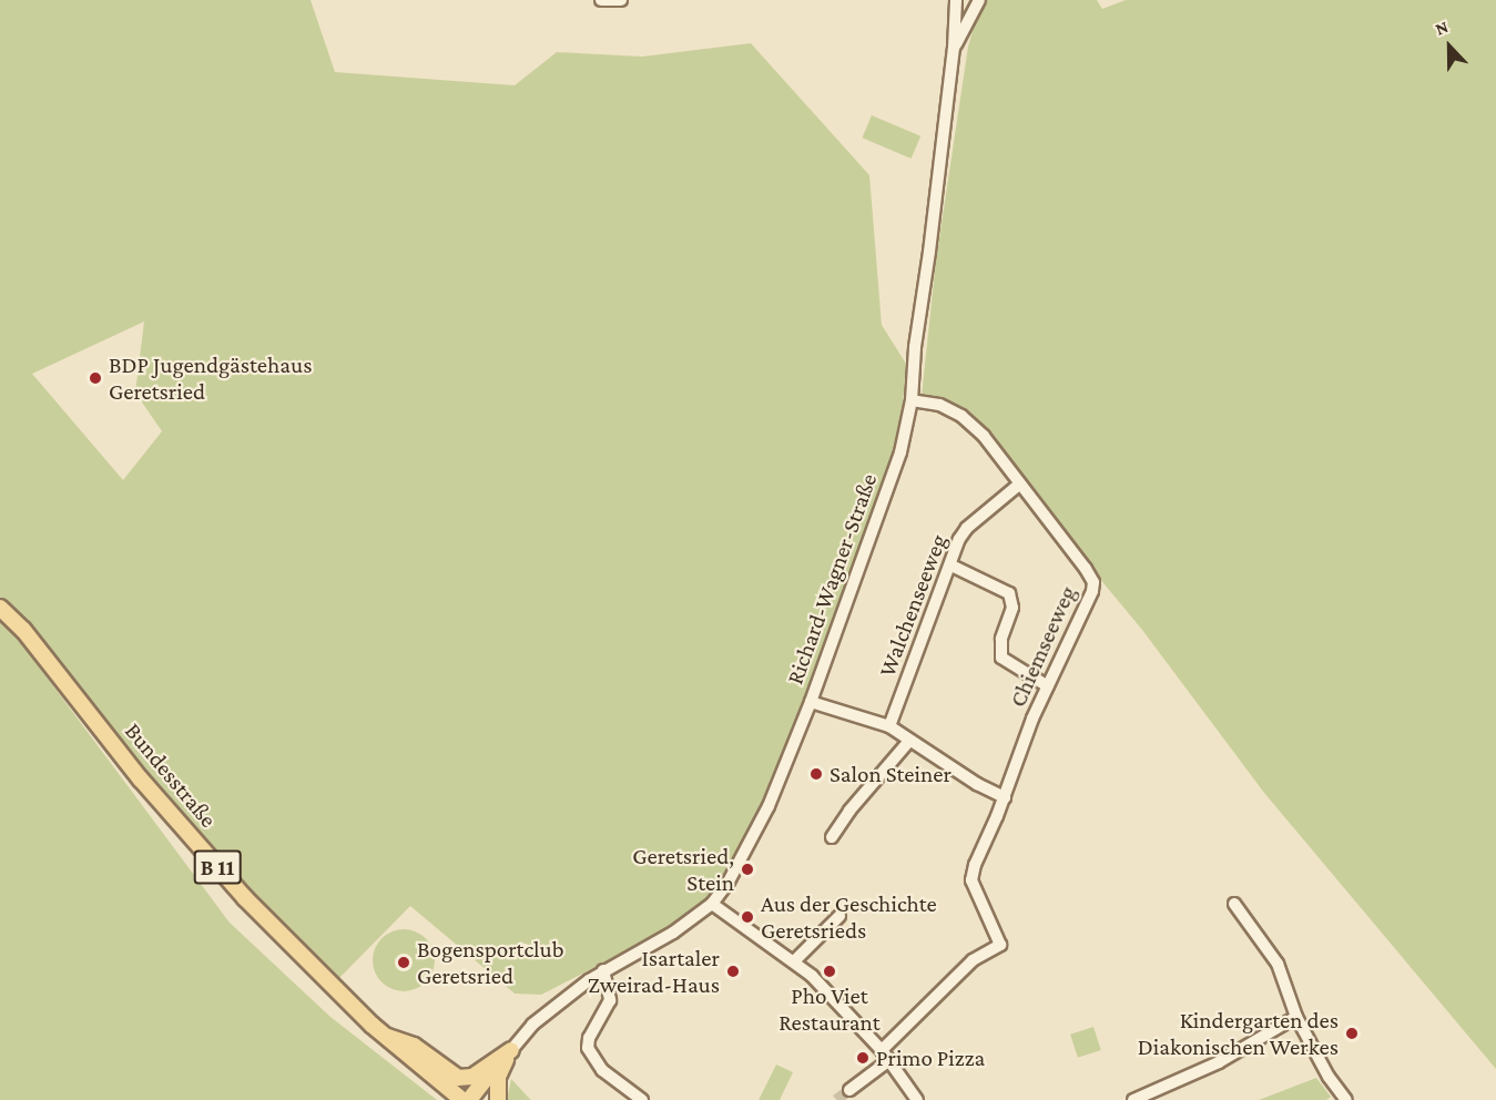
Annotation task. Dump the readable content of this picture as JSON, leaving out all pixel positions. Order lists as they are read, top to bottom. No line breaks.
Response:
{"streets":{"main road":["Bundesstraße","B 11"],"street":["Richard-Wagner-Straße","Walchenseeweg","Chiemseeweg"]},"crossings":[["Richard-Wagner-Straße","Chiemseeweg"],["Walchenseeweg","Chiemseeweg"]],"places":["BDP Jugendgästehaus Geretsried","Salon Steiner","Geretsried, Stein","Aus der Geschichte Geretsrieds","Bogensportclub Geretsried","Isartaler Zweirad-Haus","Pho Viet Restaurant","Kindergarten des Diakonischen Werkes","Primo Pizza"],"north":"top"}
